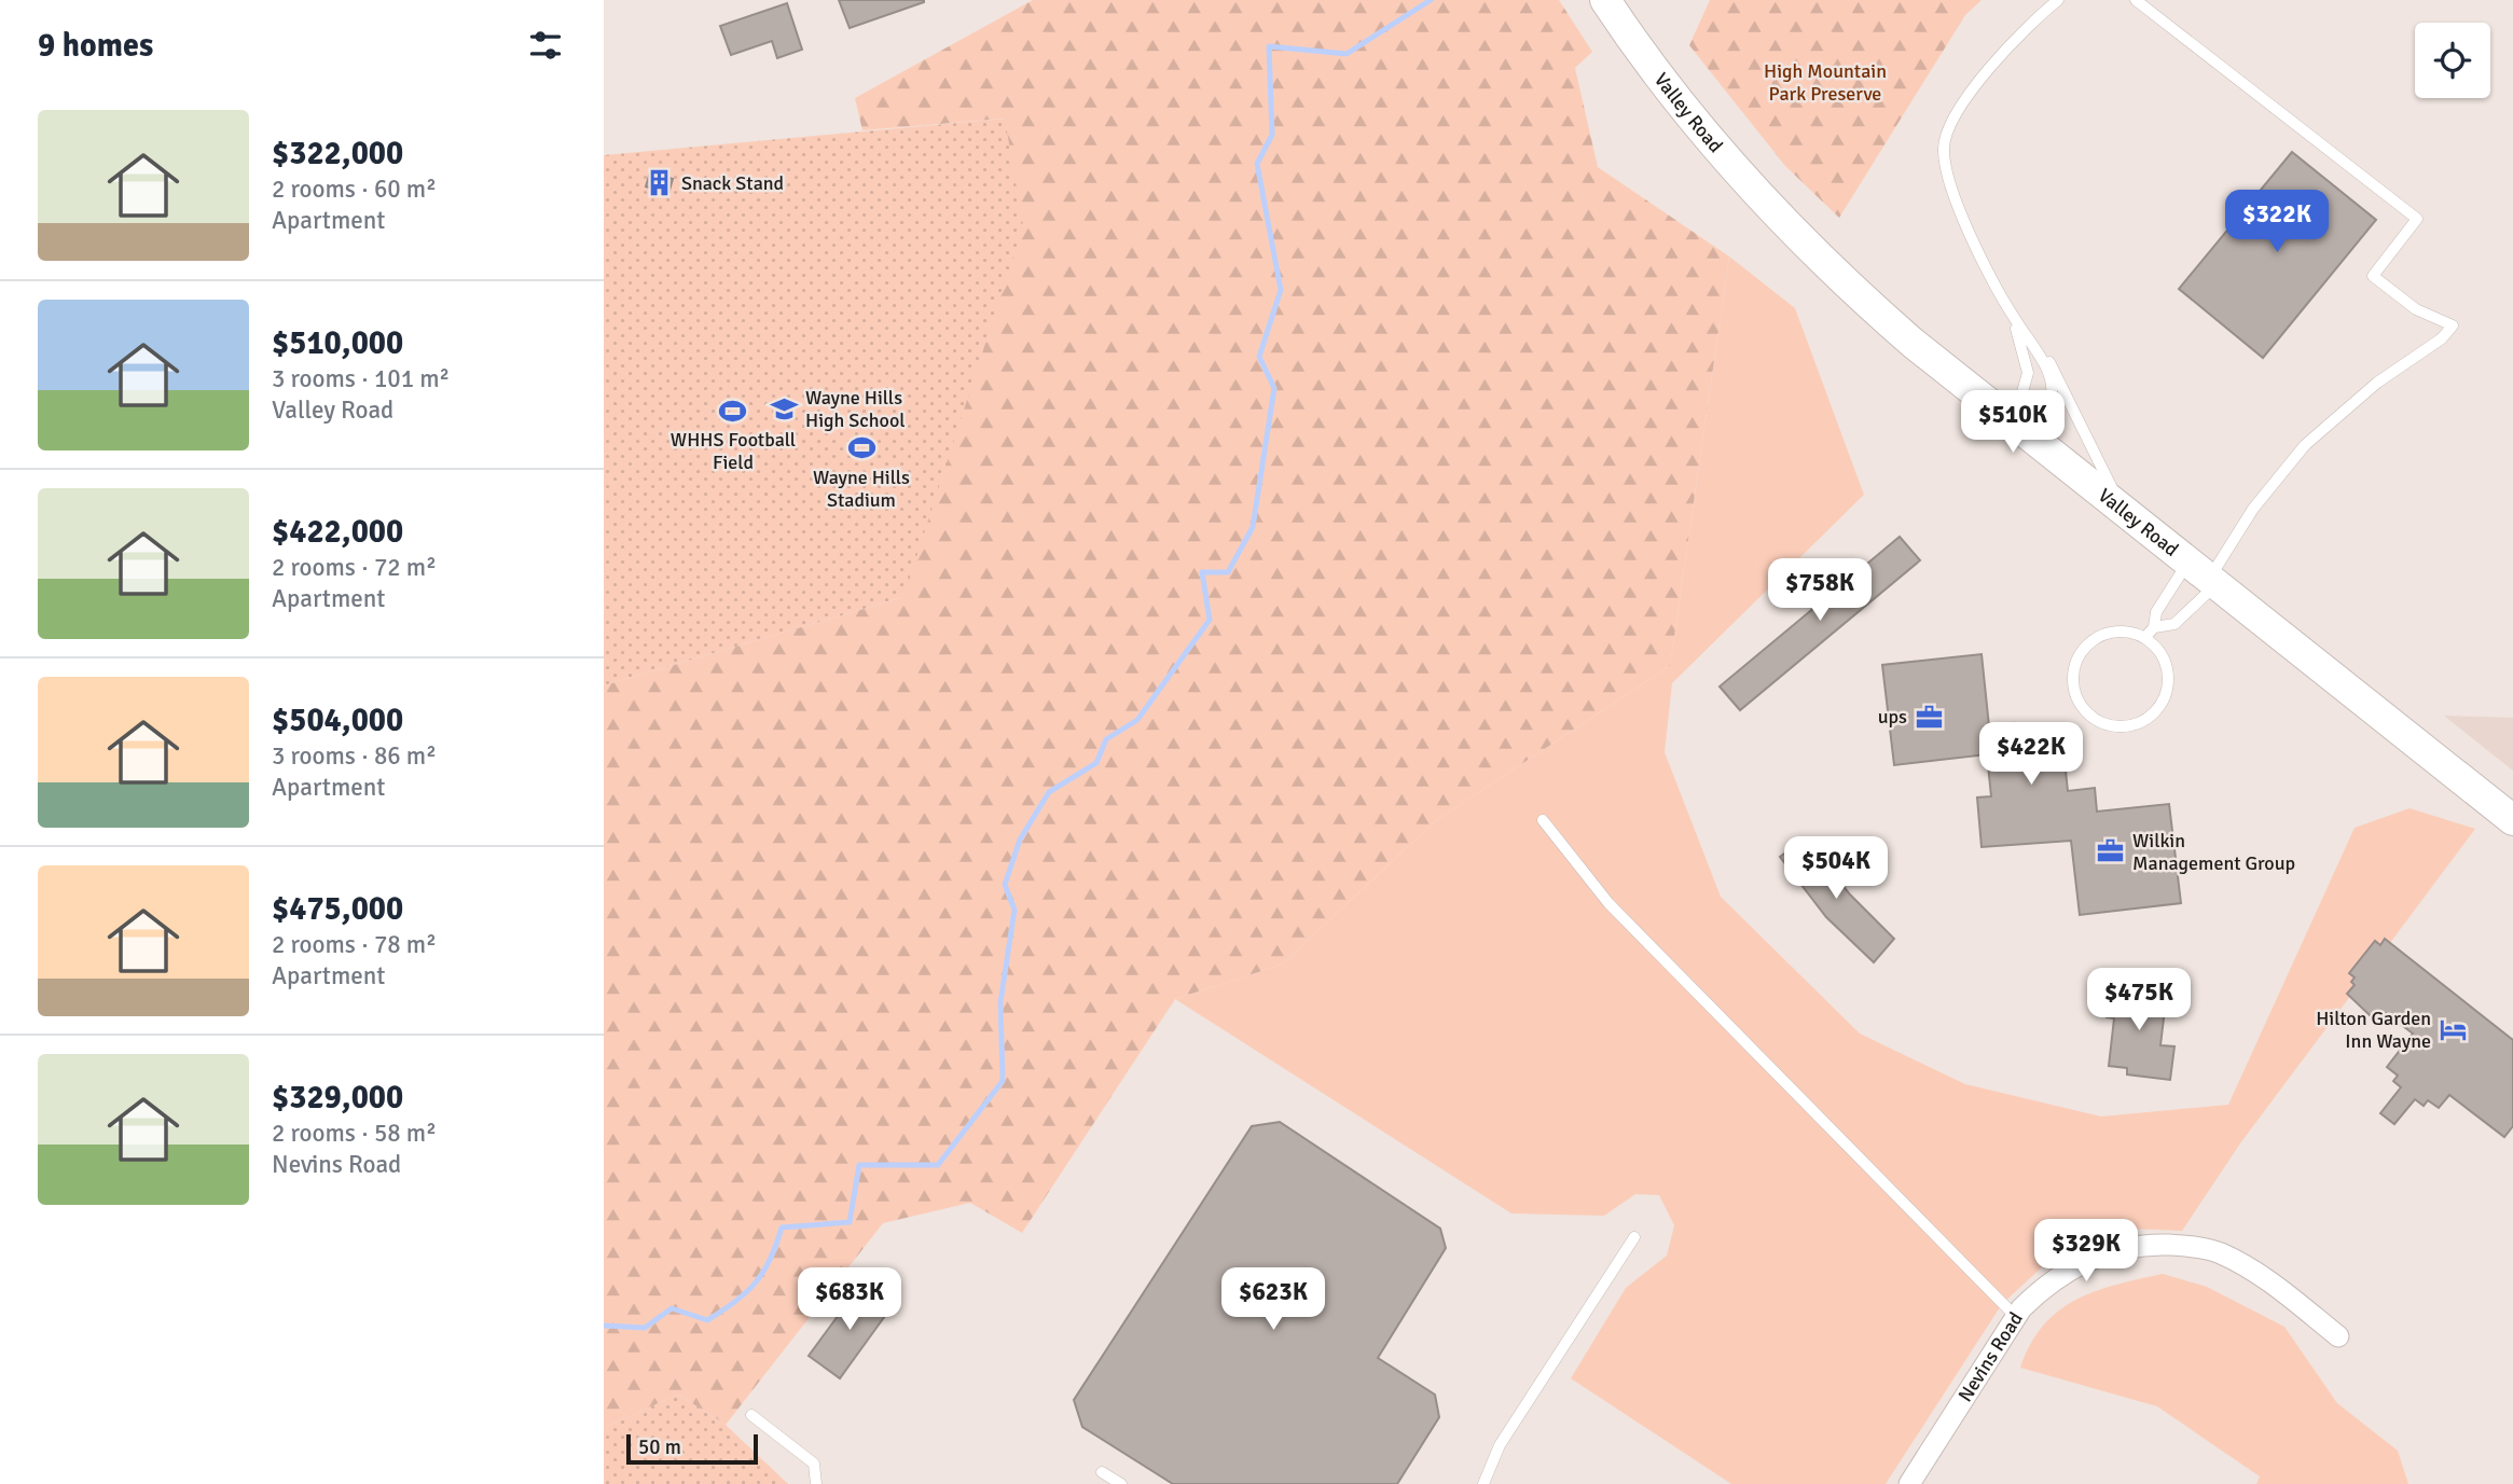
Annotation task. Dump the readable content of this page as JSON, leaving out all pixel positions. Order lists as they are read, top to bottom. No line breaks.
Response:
{"streets":{"main road":["Valley Road"],"street":["Nevins Road"]},"parks":["High Mountain Park Preserve"],"places":{"building":["Snack Stand"],"school or university":["Wayne Hills High School"],"sports":["WHHS Football Field","Wayne Hills Stadium"],"office":["ups","Wilkin Management Group"],"hotel":["Hilton Garden Inn Wayne"]},"scale_bar":"50 m","page":{"heading":"9 homes","list":[{"name":"$322,000","note":"2 rooms · 60 m² · Apartment"},{"name":"$510,000","note":"3 rooms · 101 m² · Valley Road"},{"name":"$422,000","note":"2 rooms · 72 m² · Apartment"},{"name":"$504,000","note":"3 rooms · 86 m² · Apartment"},{"name":"$475,000","note":"2 rooms · 78 m² · Apartment"},{"name":"$329,000","note":"2 rooms · 58 m² · Nevins Road"}],"price":["$322K","$510K","$758K","$422K","$504K","$475K","$329K","$683K","$623K"],"scale":"50 m"}}
